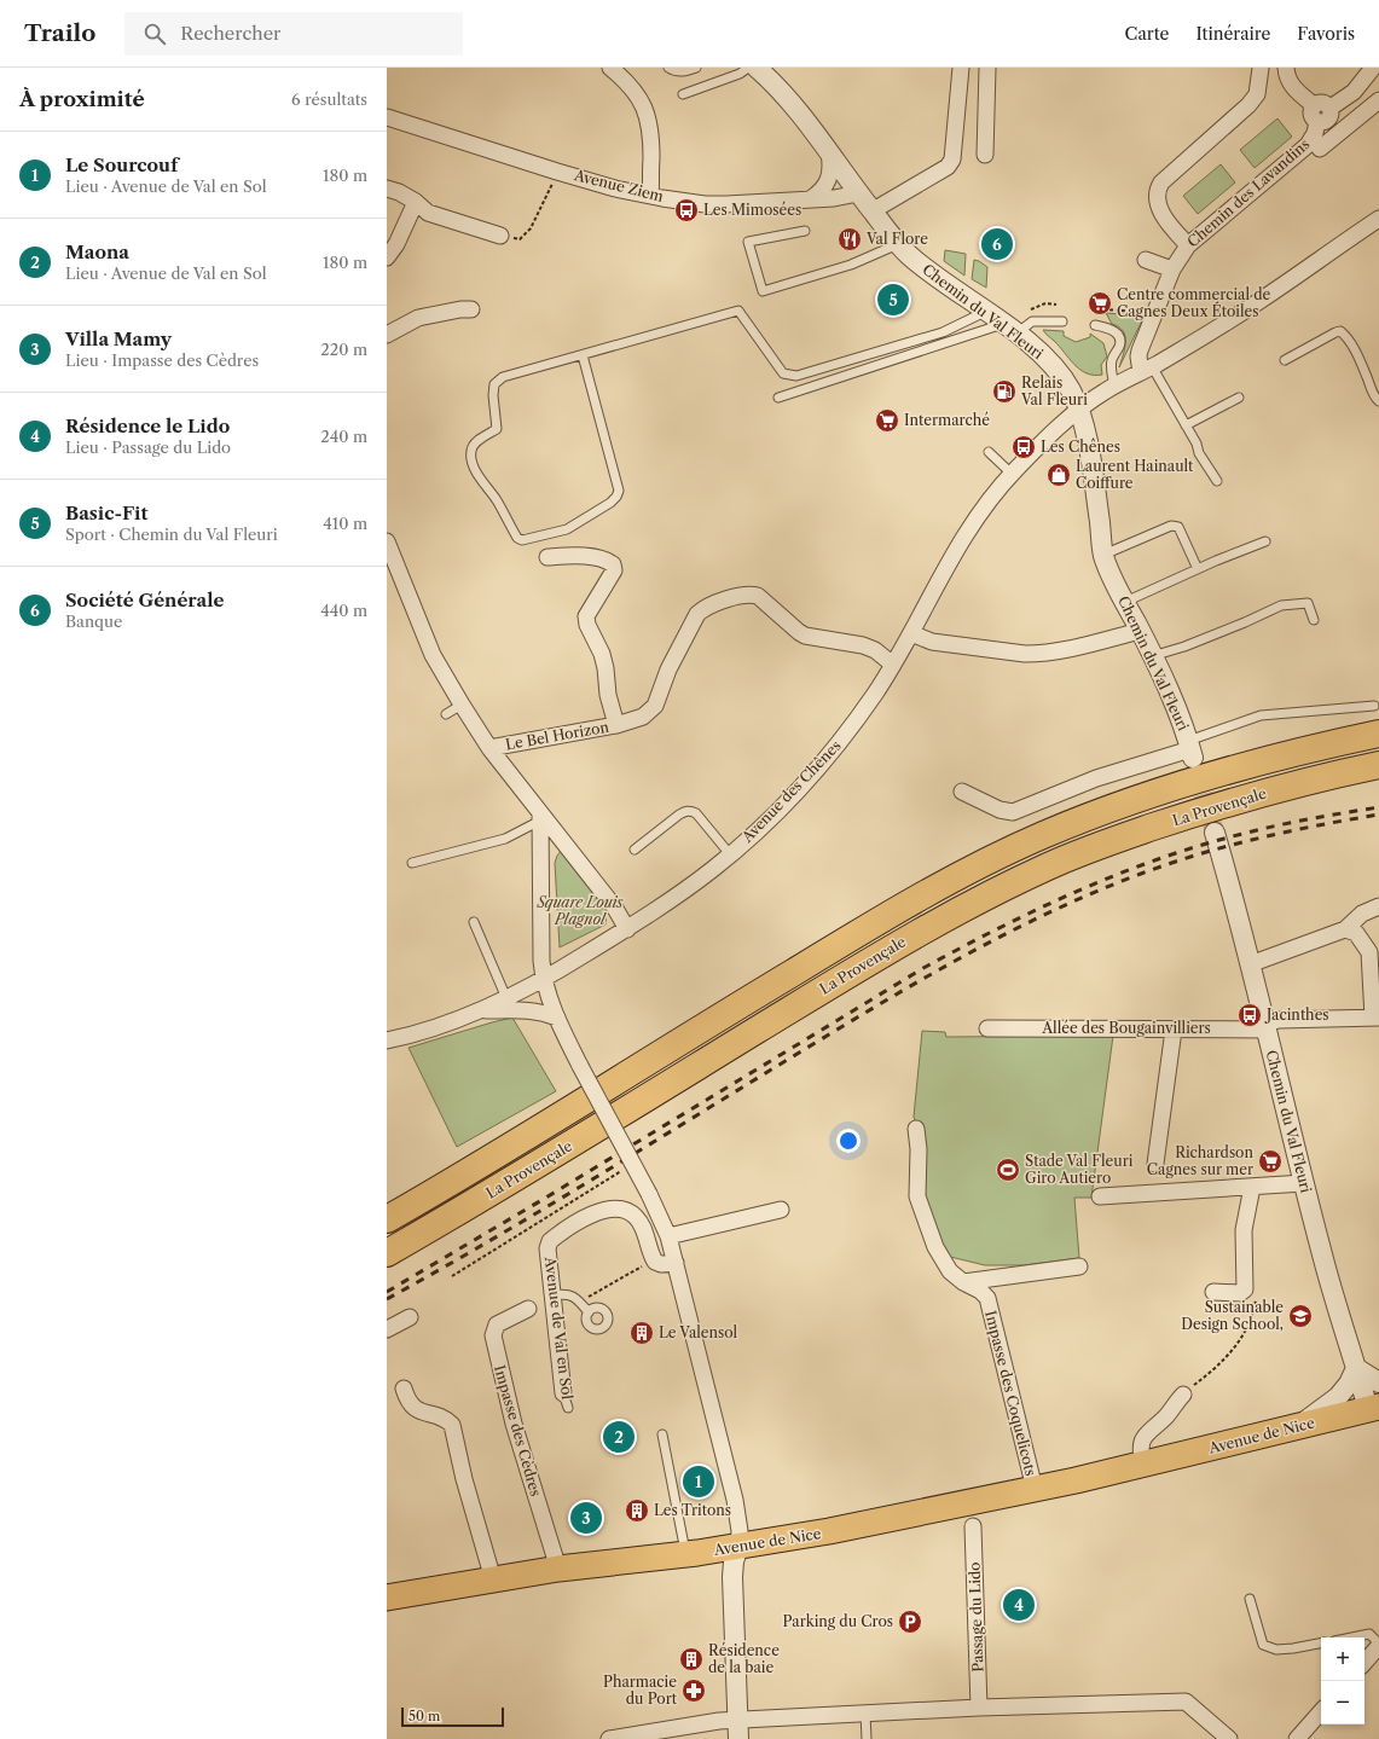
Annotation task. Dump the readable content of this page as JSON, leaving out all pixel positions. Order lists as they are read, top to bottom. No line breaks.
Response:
{"streets":{"highway":["La Provençale"],"main road":["Avenue de Nice"],"street":["Avenue Ziem","Chemin des Lavandins","Chemin du Val Fleuri","Le Bel Horizon","Avenue des Chênes","Allée des Bougainvilliers","Avenue de Val en Sol","Impasse des Coquelicots","Impasse des Cèdres","Passage du Lido"]},"crossings":[["Avenue Ziem","Chemin du Val Fleuri"],["Chemin des Lavandins","Avenue des Chênes"],["Chemin du Val Fleuri","Avenue des Chênes"],["Chemin du Val Fleuri","Allée des Bougainvilliers"],["Chemin du Val Fleuri","Avenue de Nice"],["Impasse des Coquelicots","Avenue de Nice"],["Impasse des Cèdres","Avenue de Nice"]],"parks":["Square Louis Plagnol"],"places":{"bus stop":["Les Mimosées","Les Chênes","Jacinthes"],"restaurant":["Val Flore"],"supermarket":["Centre commercial de Cagnes Deux Étoiles","Intermarché","Richardson Cagnes sur mer"],"fuel station":["Relais Val Fleuri"],"shop":["Laurent Hainault Coiffure"],"sports":["Stade Val Fleuri Giro Autiero"],"school or university":["Sustainable Design School,"],"building":["Le Valensol","Les Tritons","Résidence de la baie"],"parking":["Parking du Cros"],"pharmacy":["Pharmacie du Port"]},"scale_bar":"50 m","page":{"header":"Trailo","search":"Rechercher","nav":["Carte","Itinéraire","Favoris"],"heading":["À proximité","6 résultats"],"list":[{"mark":"1","name":"Le Sourcouf","note":"Lieu · Avenue de Val en Sol","value":"180 m"},{"mark":"2","name":"Maona","note":"Lieu · Avenue de Val en Sol","value":"180 m"},{"mark":"3","name":"Villa Mamy","note":"Lieu · Impasse des Cèdres","value":"220 m"},{"mark":"4","name":"Résidence le Lido","note":"Lieu · Passage du Lido","value":"240 m"},{"mark":"5","name":"Basic-Fit","note":"Sport · Chemin du Val Fleuri","value":"410 m"},{"mark":"6","name":"Société Générale","note":"Banque","value":"440 m"}],"pins":["6","5","2","1","3","4"],"map_buttons":["+","−"],"scale":"50 m"}}
